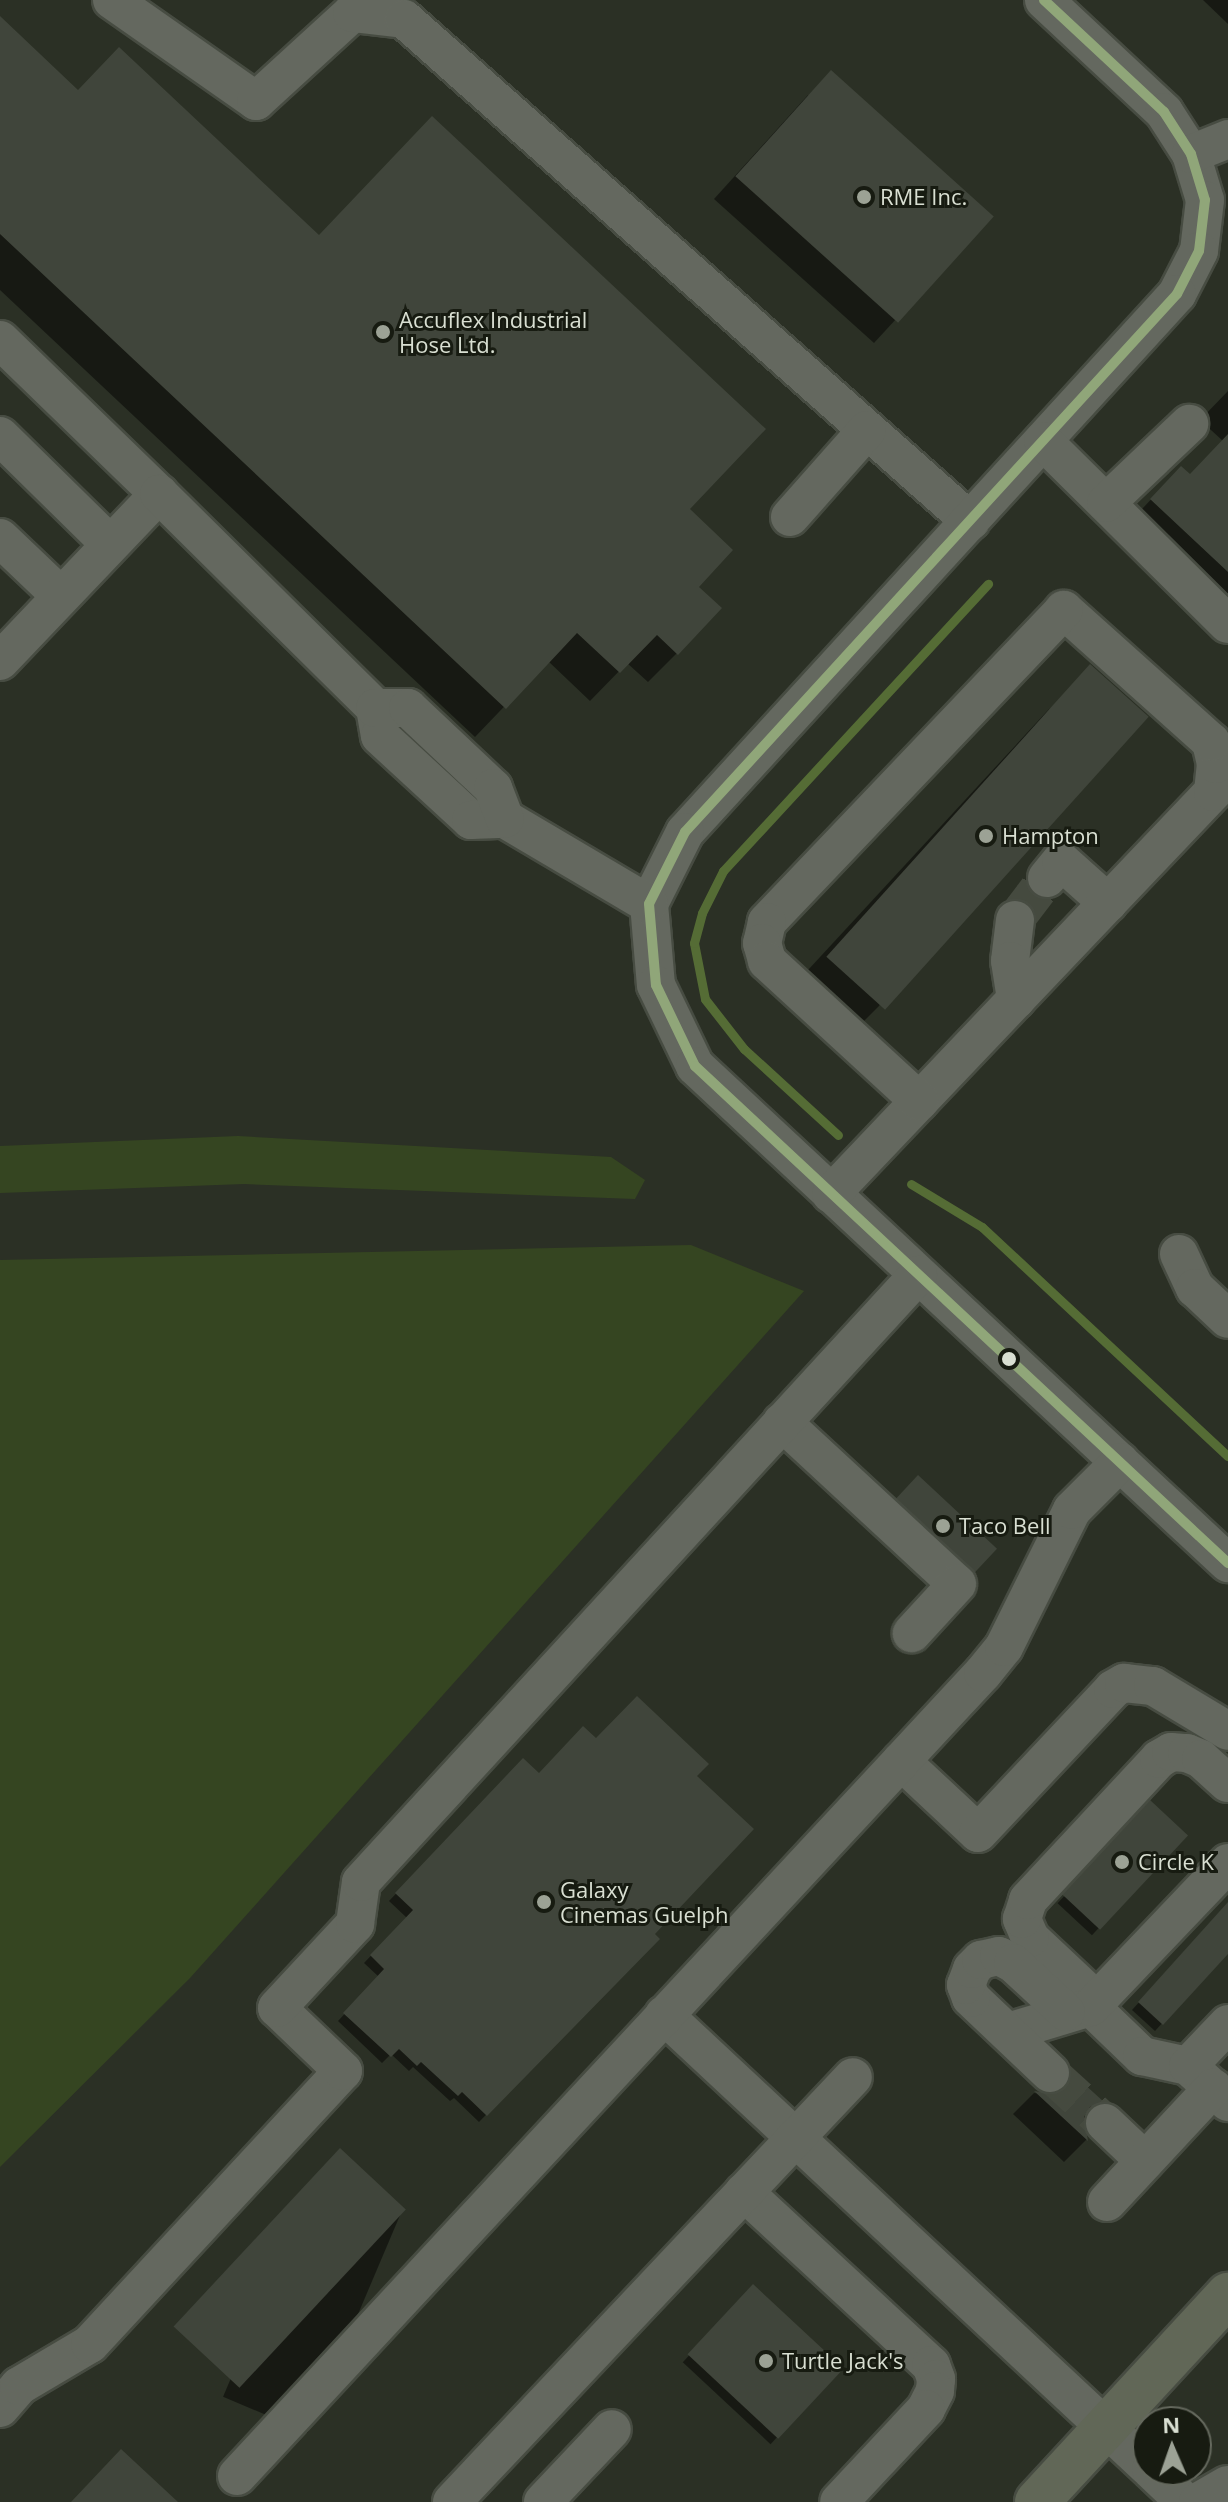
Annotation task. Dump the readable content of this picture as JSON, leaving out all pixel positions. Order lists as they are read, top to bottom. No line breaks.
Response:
{"places":["RME Inc.","Accuflex Industrial Hose Ltd.","Hampton","Taco Bell","Circle K","Galaxy Cinemas Guelph","Turtle Jack's"],"north":"top"}
